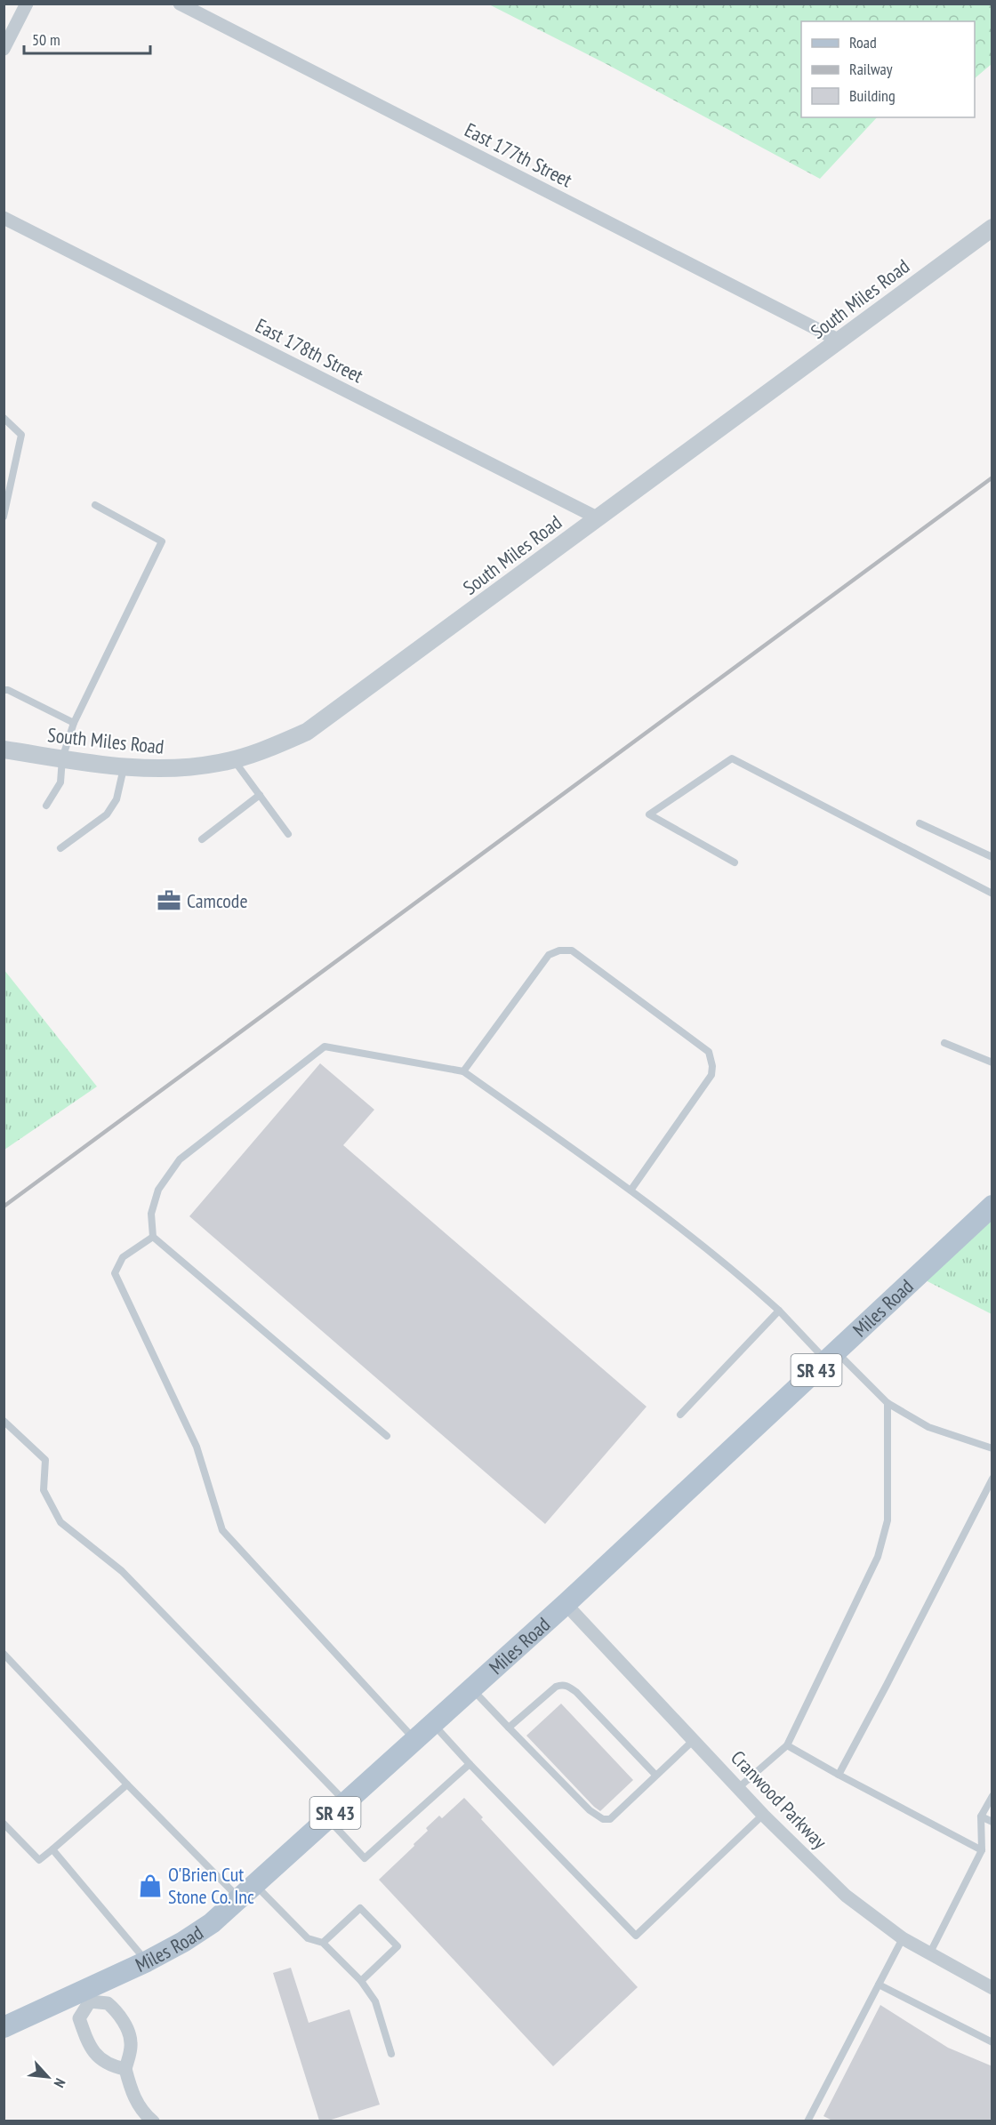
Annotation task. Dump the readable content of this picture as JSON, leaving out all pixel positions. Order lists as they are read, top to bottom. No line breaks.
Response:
{"streets":{"main road":["Miles Road","SR 43"],"street":["East 177th Street","South Miles Road","East 178th Street","Cranwood Parkway"]},"crossings":[["East 177th Street","South Miles Road"],["South Miles Road","East 178th Street"],["Miles Road","Cranwood Parkway"]],"places":{"office":["Camcode"],"shop":["O'Brien Cut Stone Co. Inc"]},"legend":["Road","Railway","Building"],"scale_bar":"50 m","north":"bottom right"}
